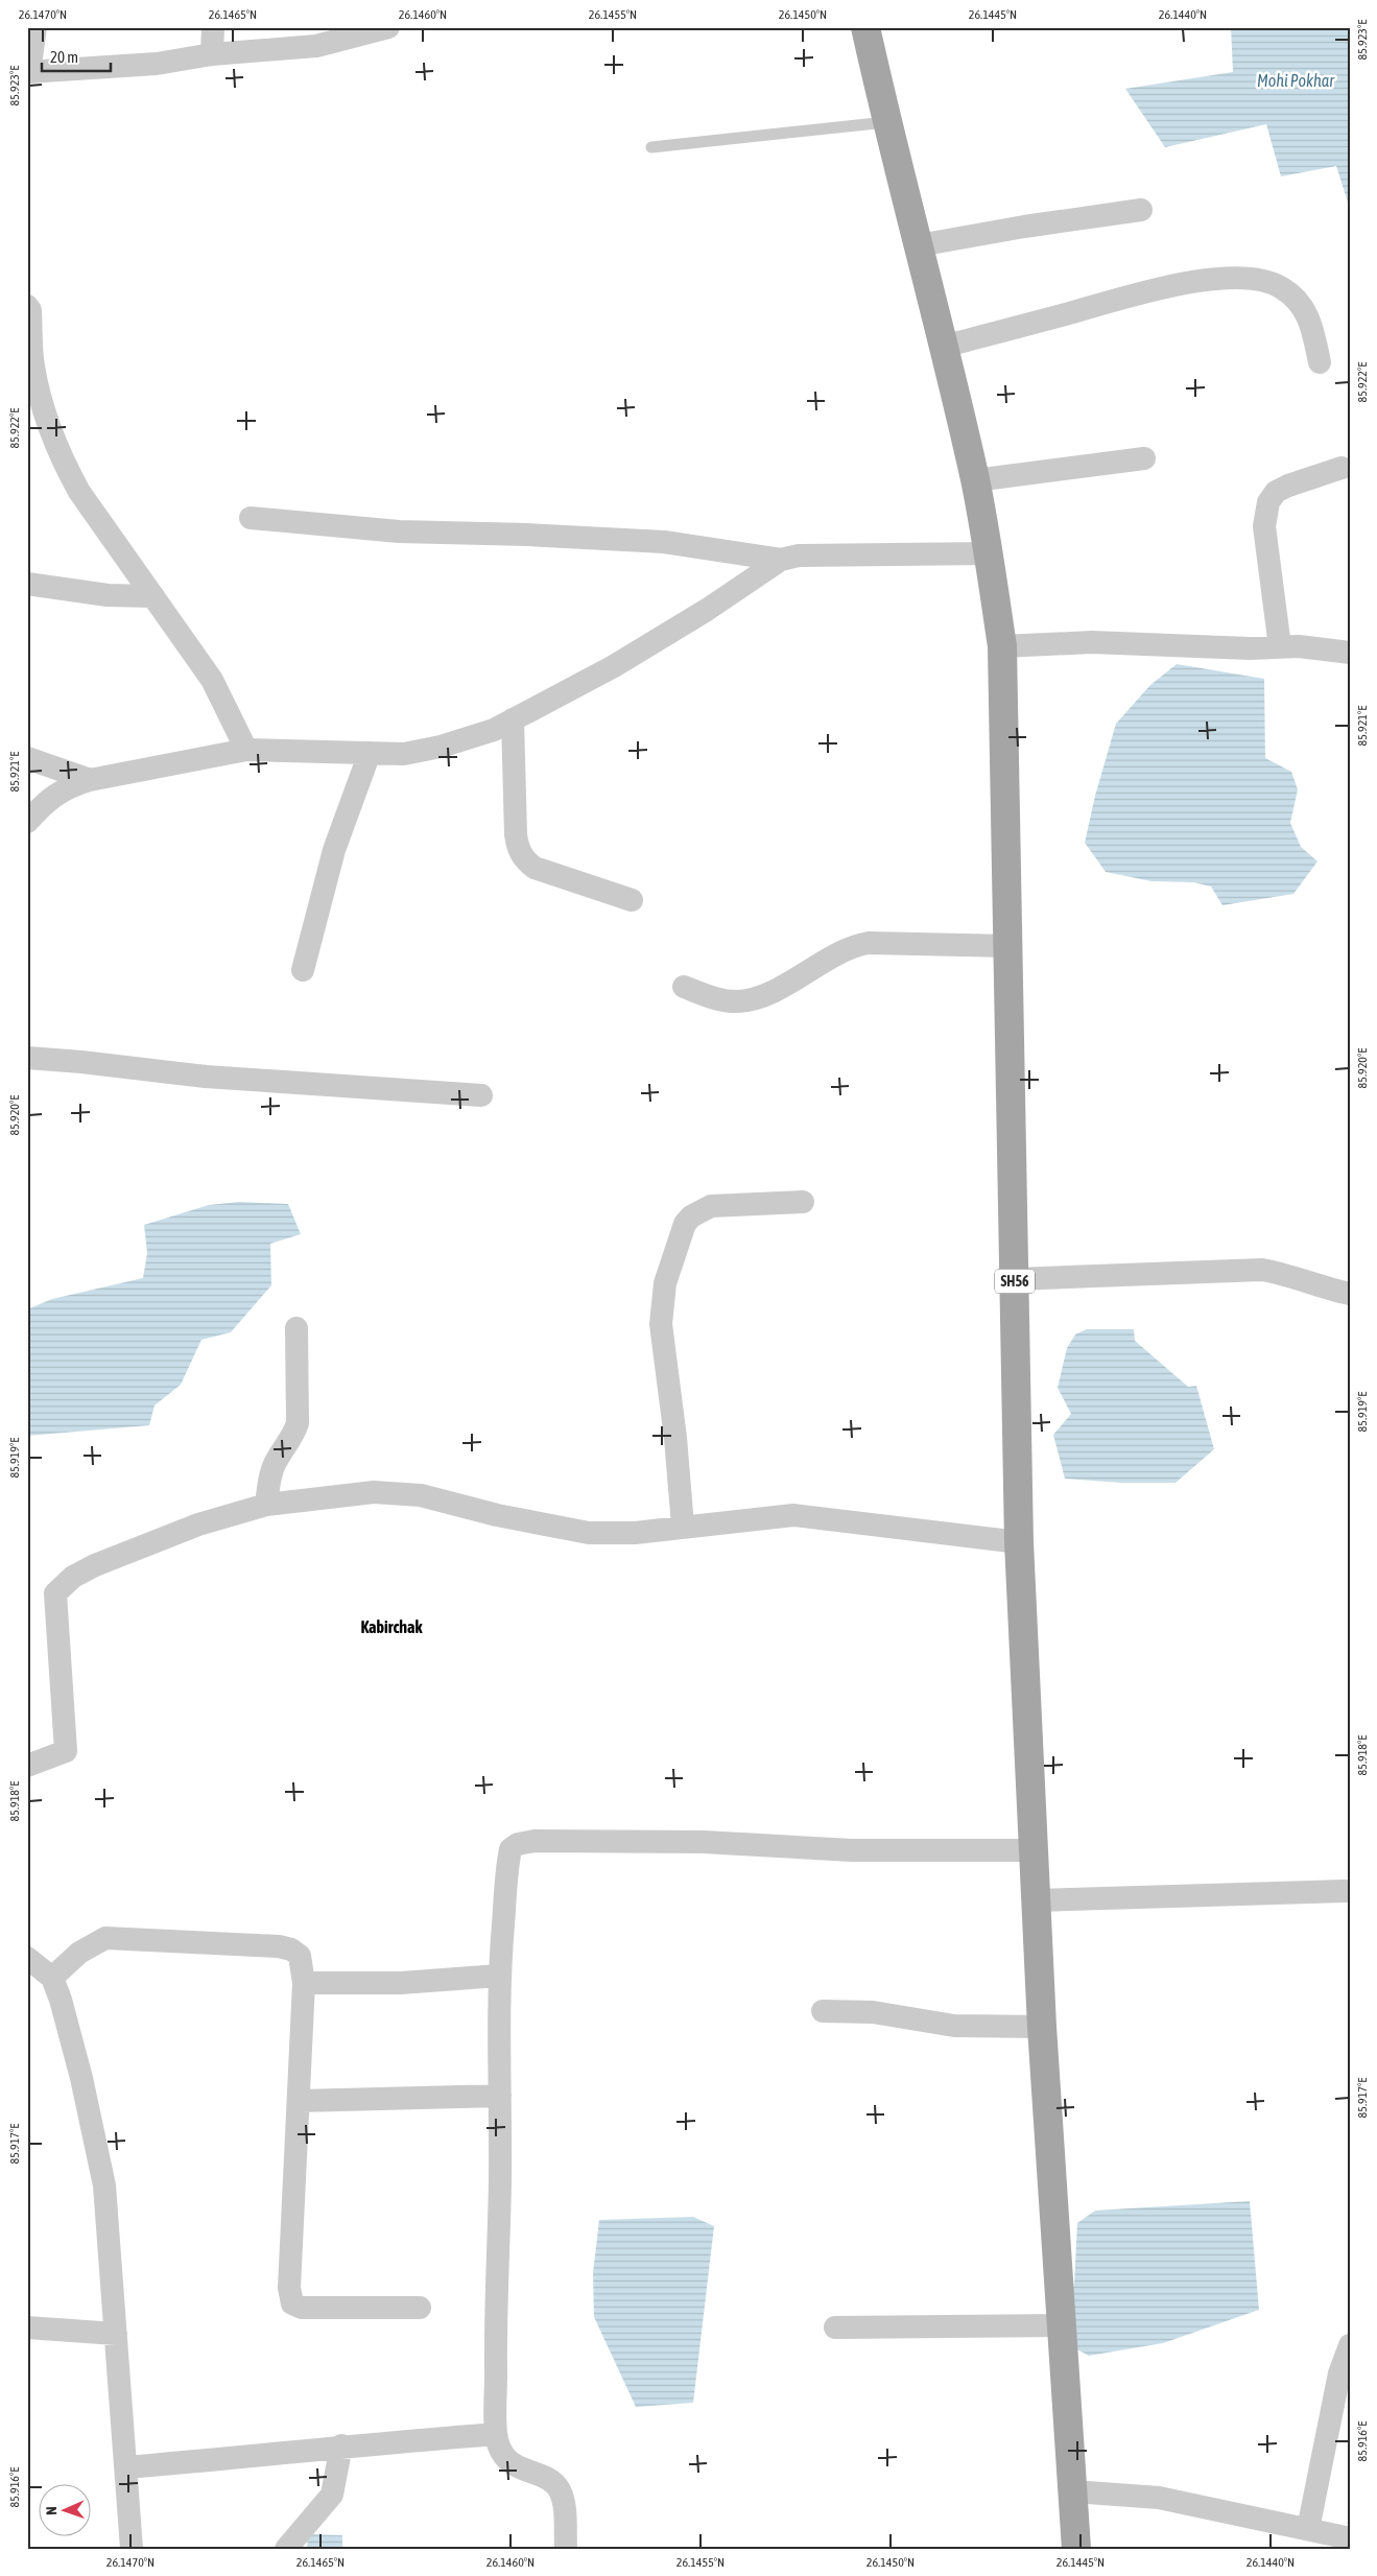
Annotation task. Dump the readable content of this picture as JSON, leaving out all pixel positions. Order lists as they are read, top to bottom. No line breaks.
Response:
{"streets":{"main road":["SH56"]},"districts":["Kabirchak"],"water":["Mohi Pokhar"],"scale_bar":"20 m","north":"left","coordinates":["26.1470°N","26.1465°N","26.1460°N","26.1455°N","26.1450°N","26.1445°N","26.1440°N","85.923°E","85.922°E","85.921°E","85.920°E","85.919°E","85.918°E","85.917°E","85.916°E"]}
